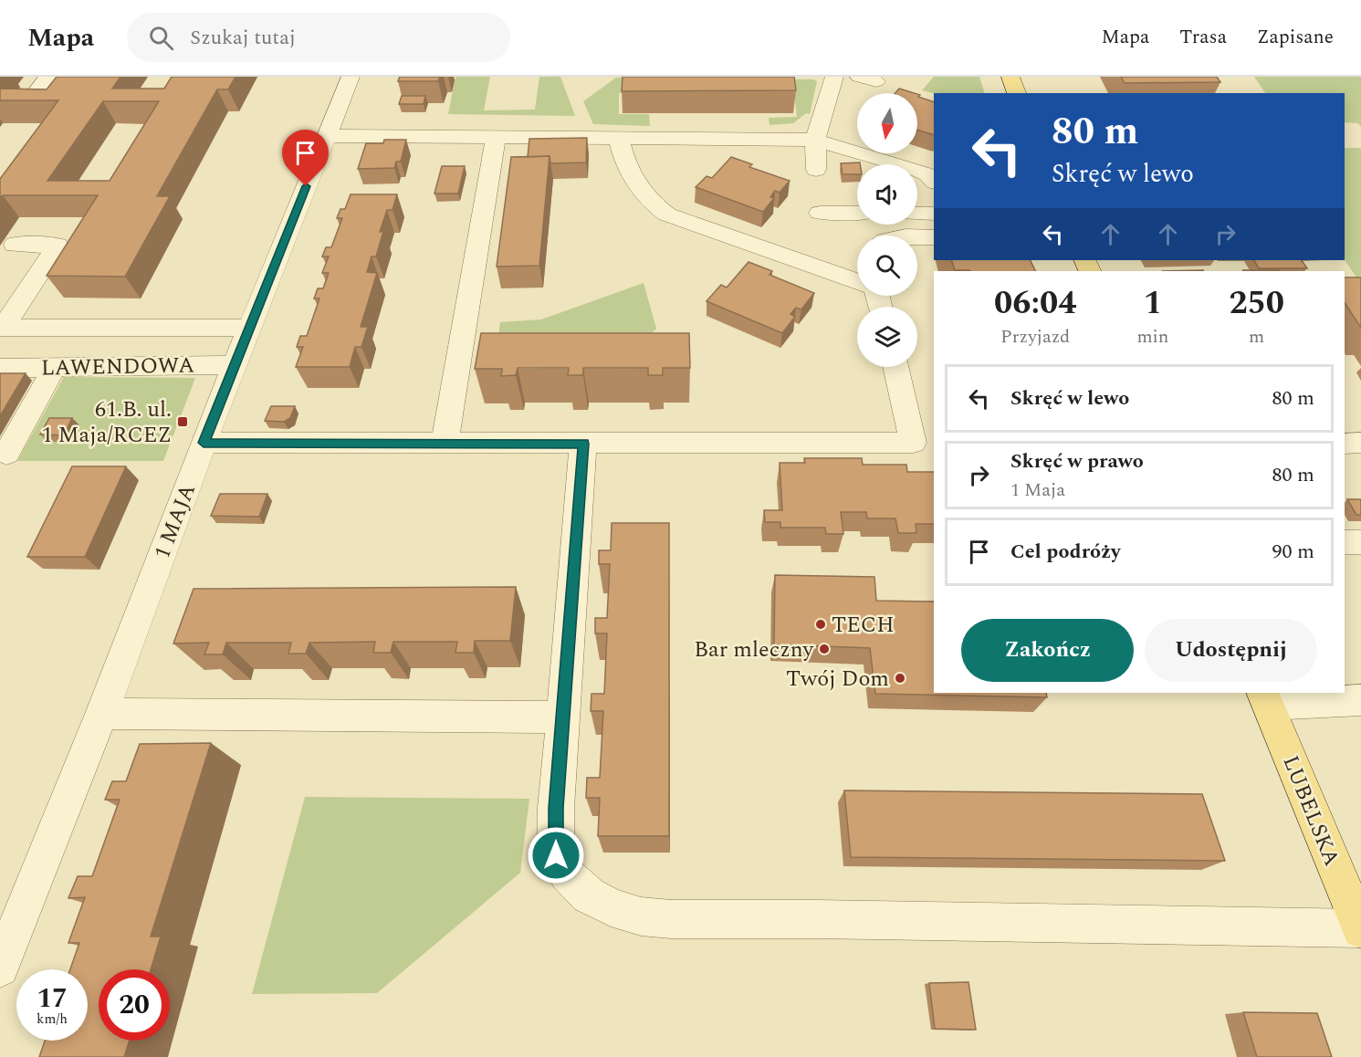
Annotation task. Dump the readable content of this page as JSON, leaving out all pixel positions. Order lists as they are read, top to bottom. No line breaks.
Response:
{"streets":{"main road":["LUBELSKA"],"street":["LAWENDOWA","1 MAJA"]},"crossings":[["LAWENDOWA","1 MAJA"]],"places":{"transit":["61.B. ul. 1 Maja/RCEZ"],"other":["TECH","Bar mleczny","Twój Dom"]},"north":"bottom","page":{"header":"Mapa","search":"Szukaj tutaj","nav":["Mapa","Trasa","Zapisane"],"turn":["80 m","Skręć w lewo"],"eta":["06:04","Przyjazd","1","min","250","m"],"list":[{"name":"Skręć w lewo","value":"80 m"},{"name":"Skręć w prawo","note":"1 Maja","value":"80 m"},{"name":"Cel podróży","value":"90 m"}],"buttons":["Zakończ","Udostępnij"],"speed":"17 km/h","limit":"20"}}
